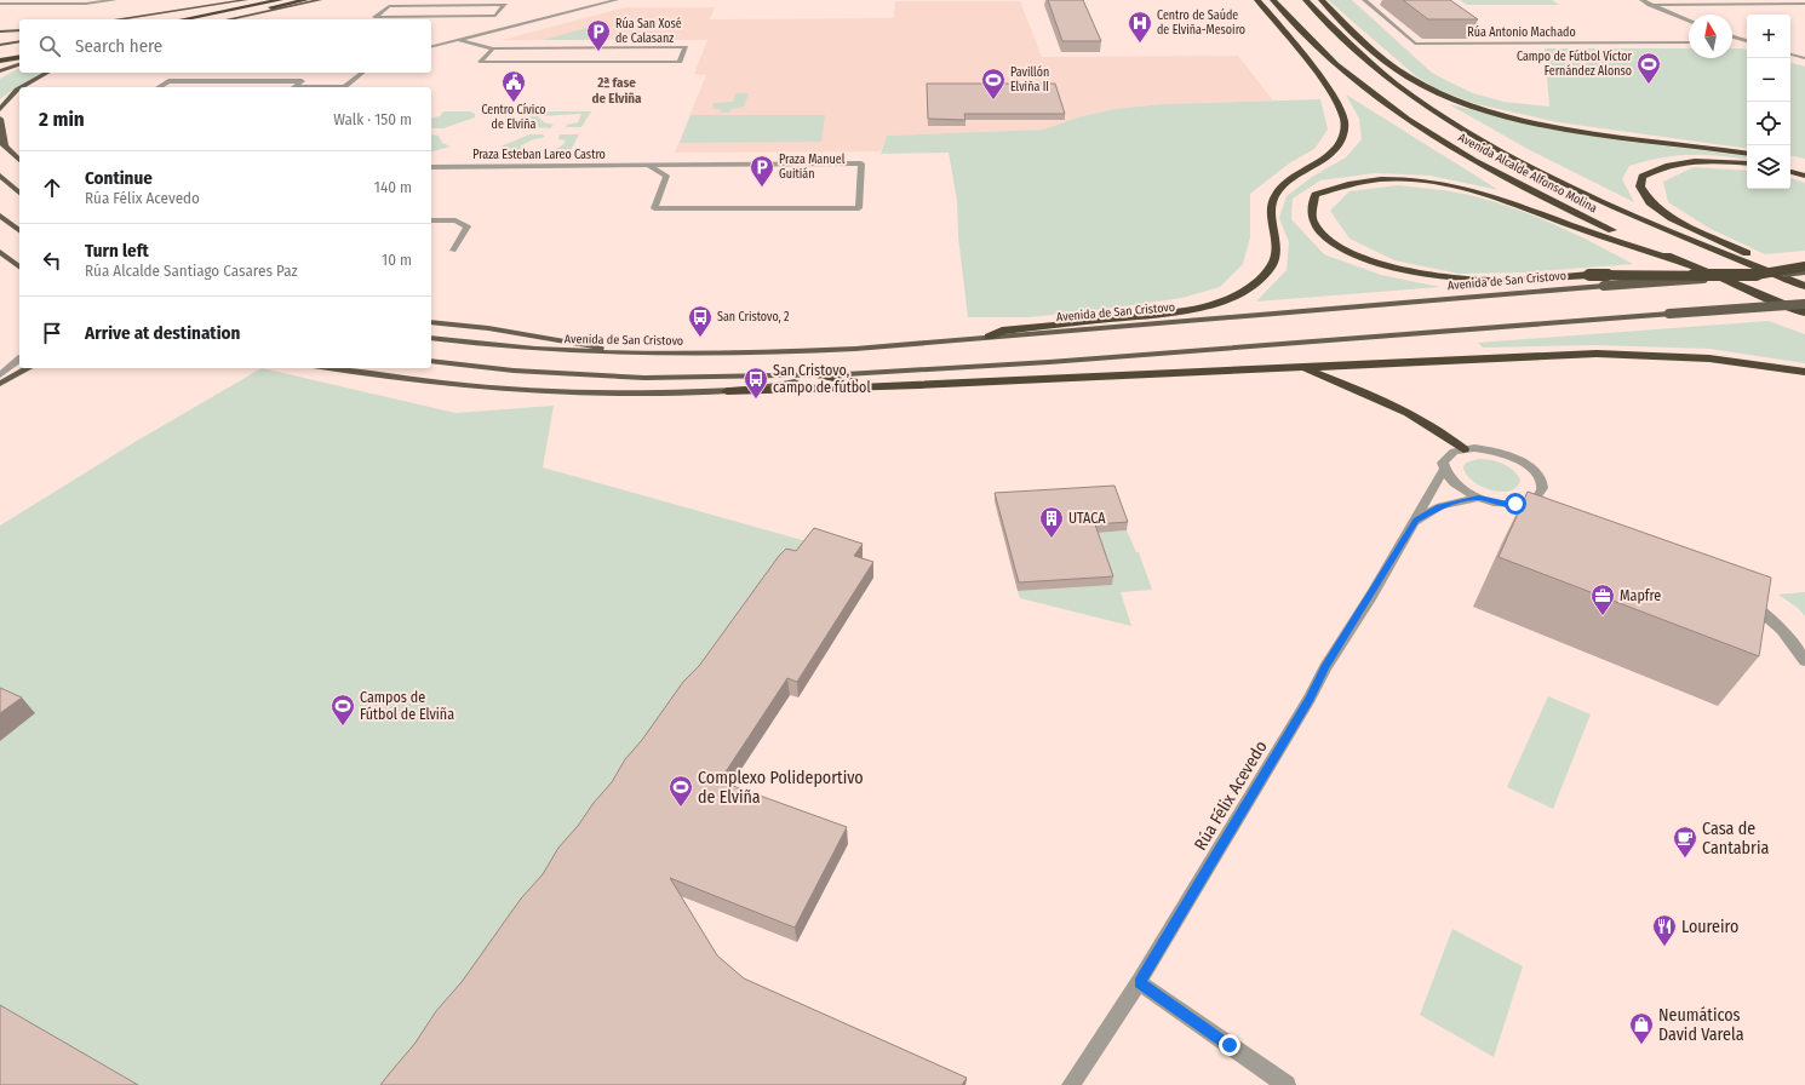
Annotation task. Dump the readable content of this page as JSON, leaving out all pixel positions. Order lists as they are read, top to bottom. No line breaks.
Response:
{"streets":{"highway":["Avenida Alcalde Alfonso Molina"],"main road":["Avenida de San Cristovo"],"street":["Rúa Antonio Machado","Praza Esteban Lareo Castro","Rúa Félix Acevedo"]},"districts":["2ª fase de Elviña"],"places":{"hospital":["Centro de Saúde de Elviña-Mesoiro"],"parking":["Rúa San Xosé de Calasanz","Praza Manuel Guitián"],"sports":["Campo de Fútbol Víctor Fernández Alonso","Pavillón Elviña II","Campos de Fútbol de Elviña","Complexo Polideportivo de Elviña"],"public building":["Centro Cívico de Elviña"],"bus stop":["San Cristovo, 2","San Cristovo, campo de fútbol"],"building":["UTACA"],"office":["Mapfre"],"cafe":["Casa de Cantabria"],"restaurant":["Loureiro"],"shop":["Neumáticos David Varela"]},"north":"top","page":{"map_buttons":["+","−"],"search":"Search here","heading":["2 min","Walk · 150 m"],"list":[["Continue","Rúa Félix Acevedo","140 m"],["Turn left","Rúa Alcalde Santiago Casares Paz","10 m"],"Arrive at destination"]}}
